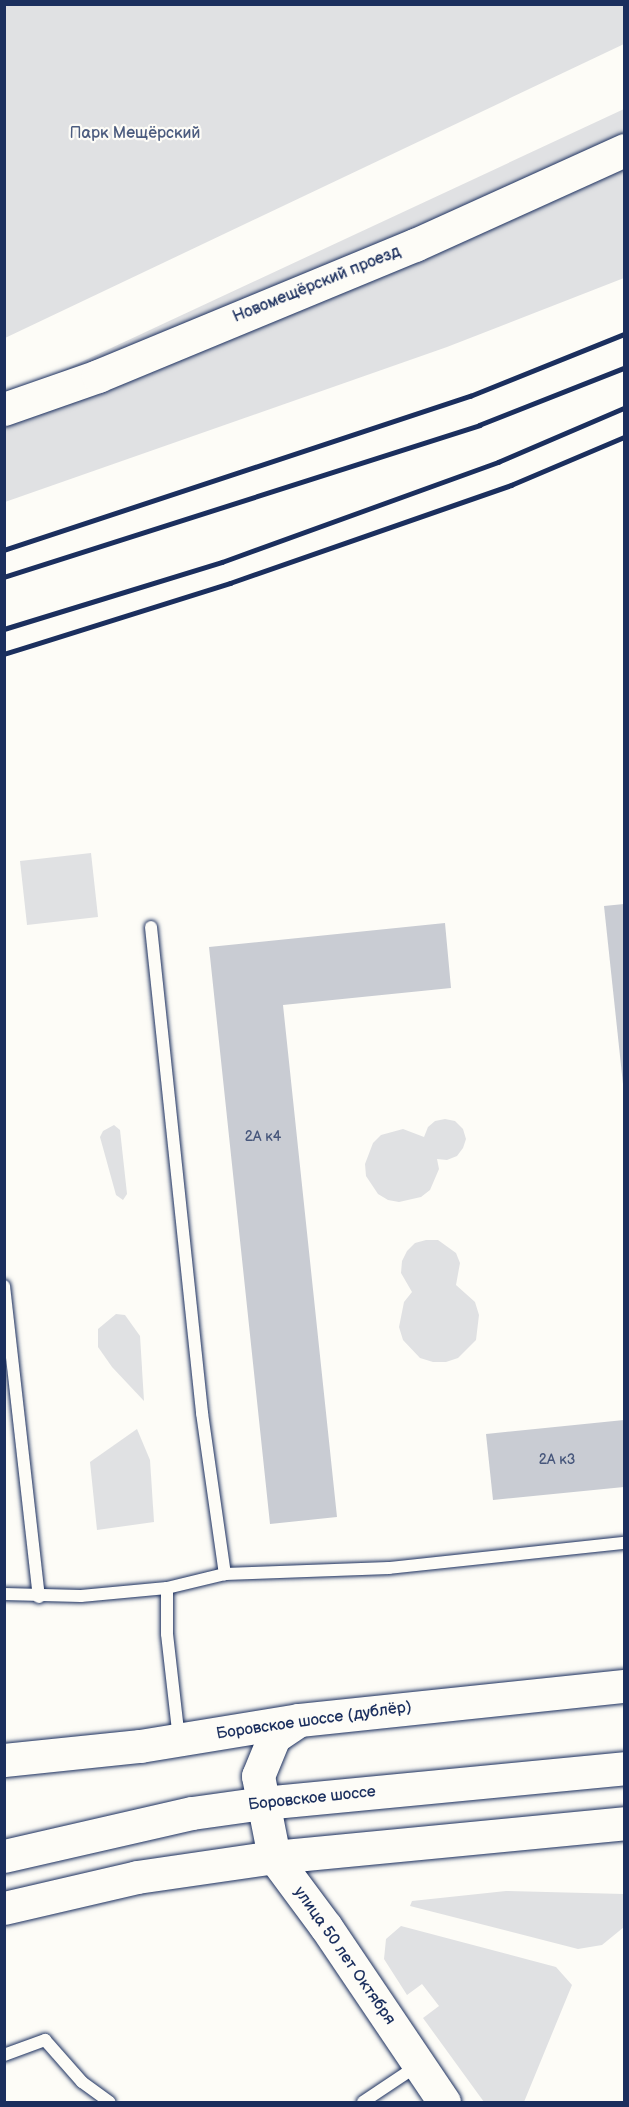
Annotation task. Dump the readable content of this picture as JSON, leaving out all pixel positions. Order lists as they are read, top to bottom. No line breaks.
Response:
{"streets":{"street":["Новомещёрский проезд","Боровское шоссе (дублёр)","Боровское шоссе","улица 50 лет Октября"]},"crossings":[["Боровское шоссе (дублёр)","улица 50 лет Октября"],["Боровское шоссе","улица 50 лет Октября"]],"parks":["Парк Мещёрский"],"house_numbers":["2А к4","2А к3"]}
